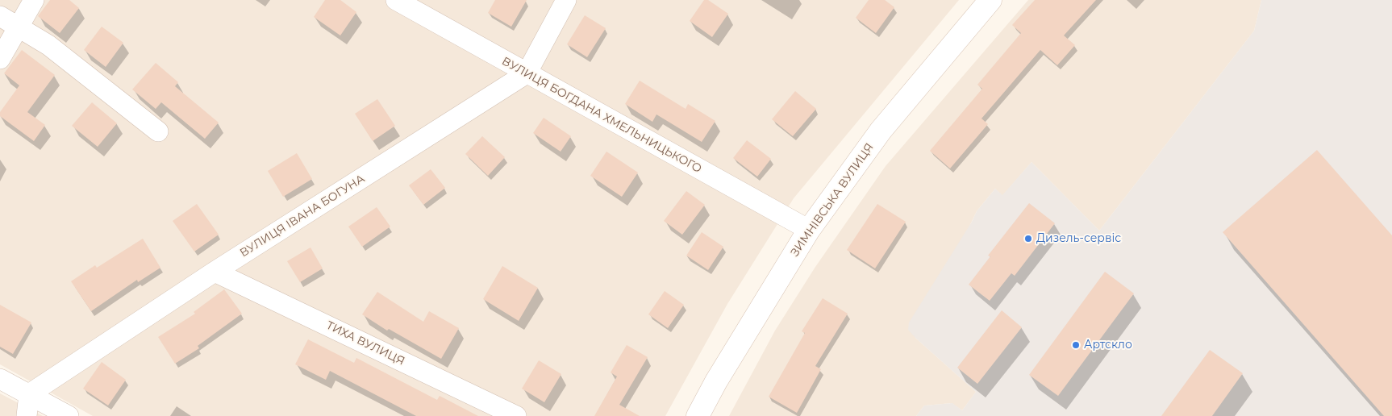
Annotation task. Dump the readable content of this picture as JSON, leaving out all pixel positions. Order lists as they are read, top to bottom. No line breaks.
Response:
{"streets":{"main road":["ЗИМНІВСЬКА ВУЛИЦЯ"],"street":["ВУЛИЦЯ БОГДАНА ХМЕЛЬНИЦЬКОГО","ВУЛИЦЯ ІВАНА БОГУНА","ТИХА ВУЛИЦЯ"]},"crossings":[["ВУЛИЦЯ БОГДАНА ХМЕЛЬНИЦЬКОГО","ЗИМНІВСЬКА ВУЛИЦЯ"],["ВУЛИЦЯ БОГДАНА ХМЕЛЬНИЦЬКОГО","ВУЛИЦЯ ІВАНА БОГУНА"],["ВУЛИЦЯ ІВАНА БОГУНА","ТИХА ВУЛИЦЯ"]],"places":["Дизель-сервіс","Артскло"]}
